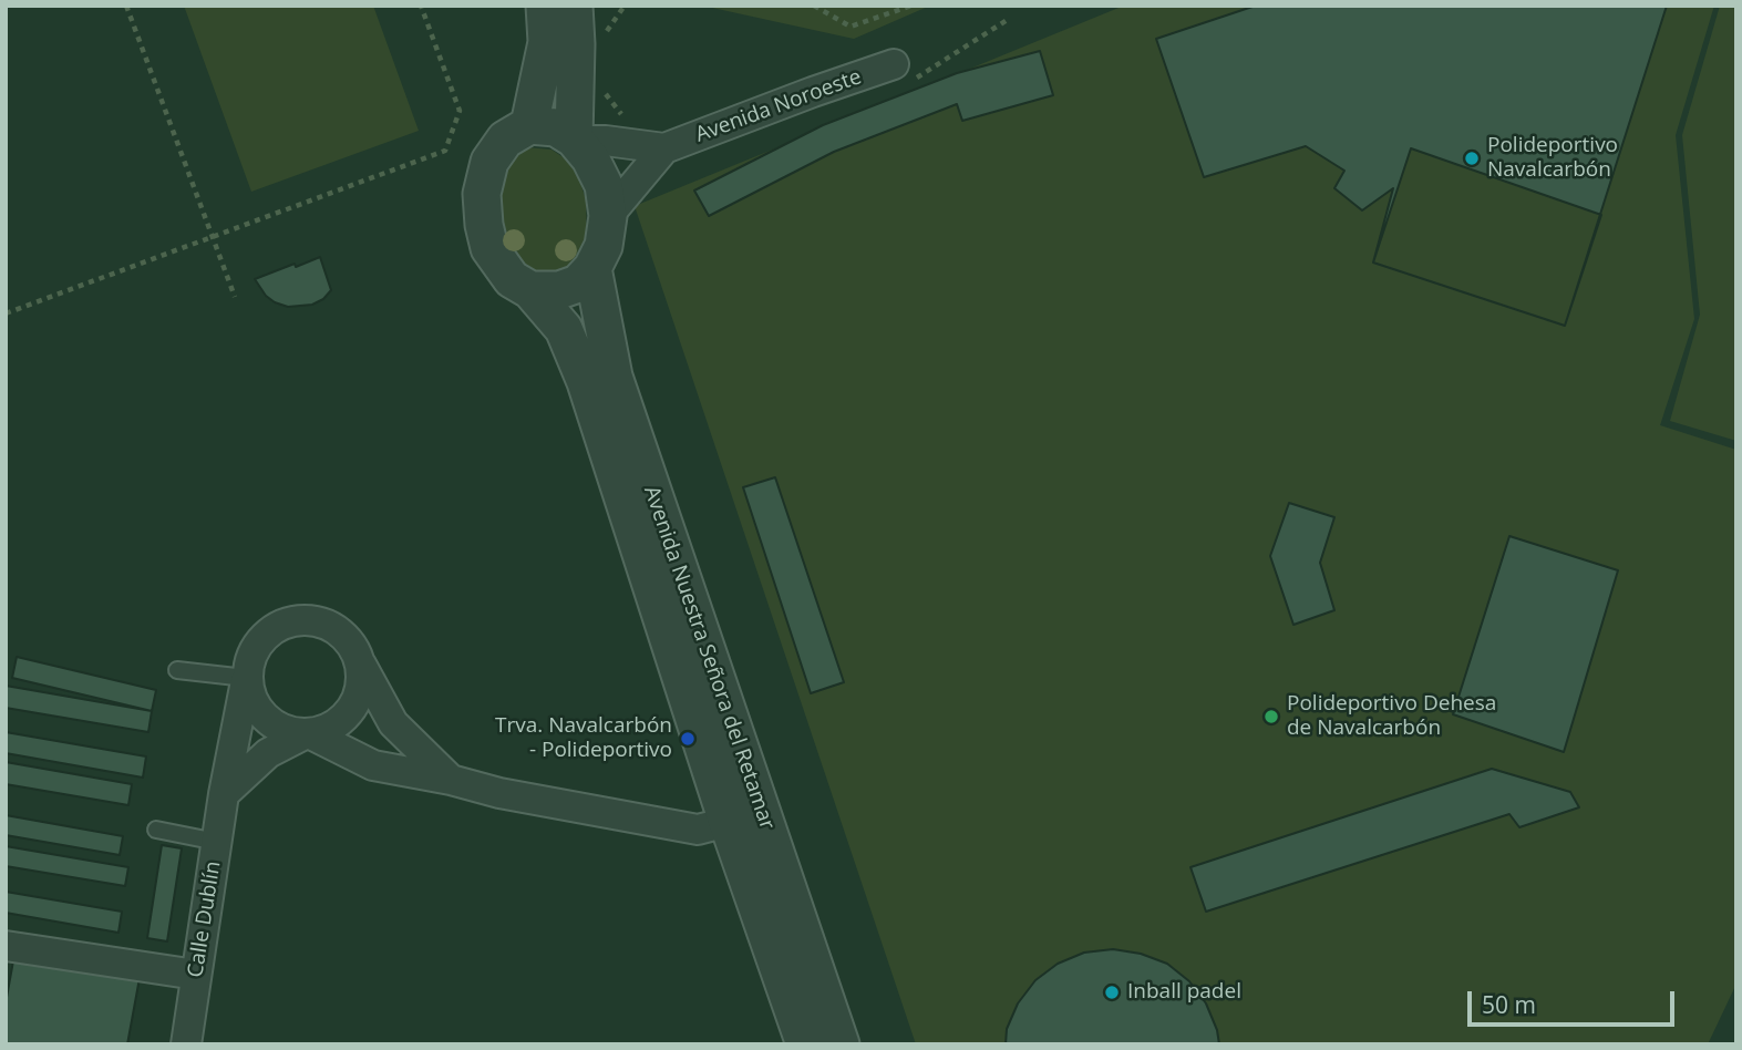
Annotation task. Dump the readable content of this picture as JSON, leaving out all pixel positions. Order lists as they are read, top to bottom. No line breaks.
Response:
{"streets":{"street":["Avenida Noroeste","Avenida Nuestra Señora del Retamar","Calle Dublín"]},"crossings":[["Avenida Noroeste","Avenida Nuestra Señora del Retamar"]],"places":["Polideportivo Navalcarbón","Polideportivo Dehesa de Navalcarbón","Trva. Navalcarbón - Polideportivo","Inball padel"],"scale_bar":"50 m"}
